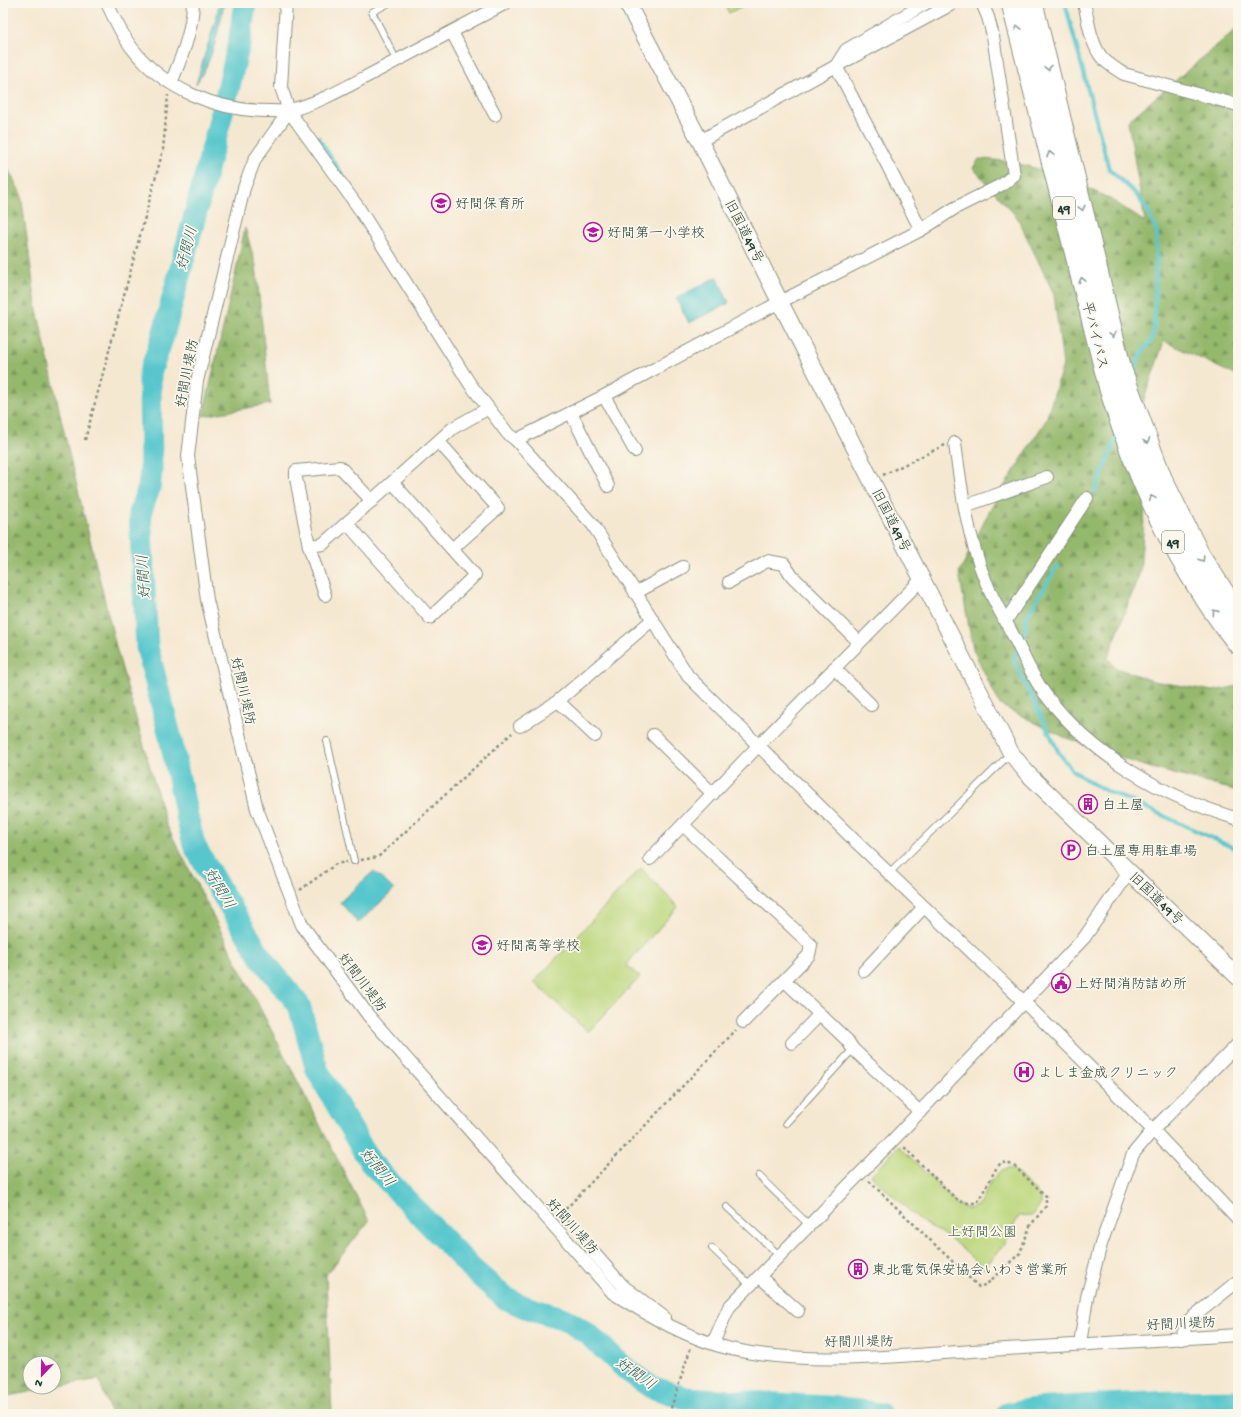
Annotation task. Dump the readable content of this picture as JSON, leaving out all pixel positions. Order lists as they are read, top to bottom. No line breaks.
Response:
{"streets":{"highway":["49","平バイパス"],"street":["旧国道49号","好間川堤防"]},"water":["好間川"],"parks":["上好間公園"],"places":{"school or university":["好間保育所","好間第一小学校","好間高等学校"],"building":["白土屋","東北電気保安協会いわき営業所"],"parking":["白土屋専用駐車場"],"public building":["上好間消防詰め所"],"hospital":["よしま金成クリニック"]},"north":"bottom"}
